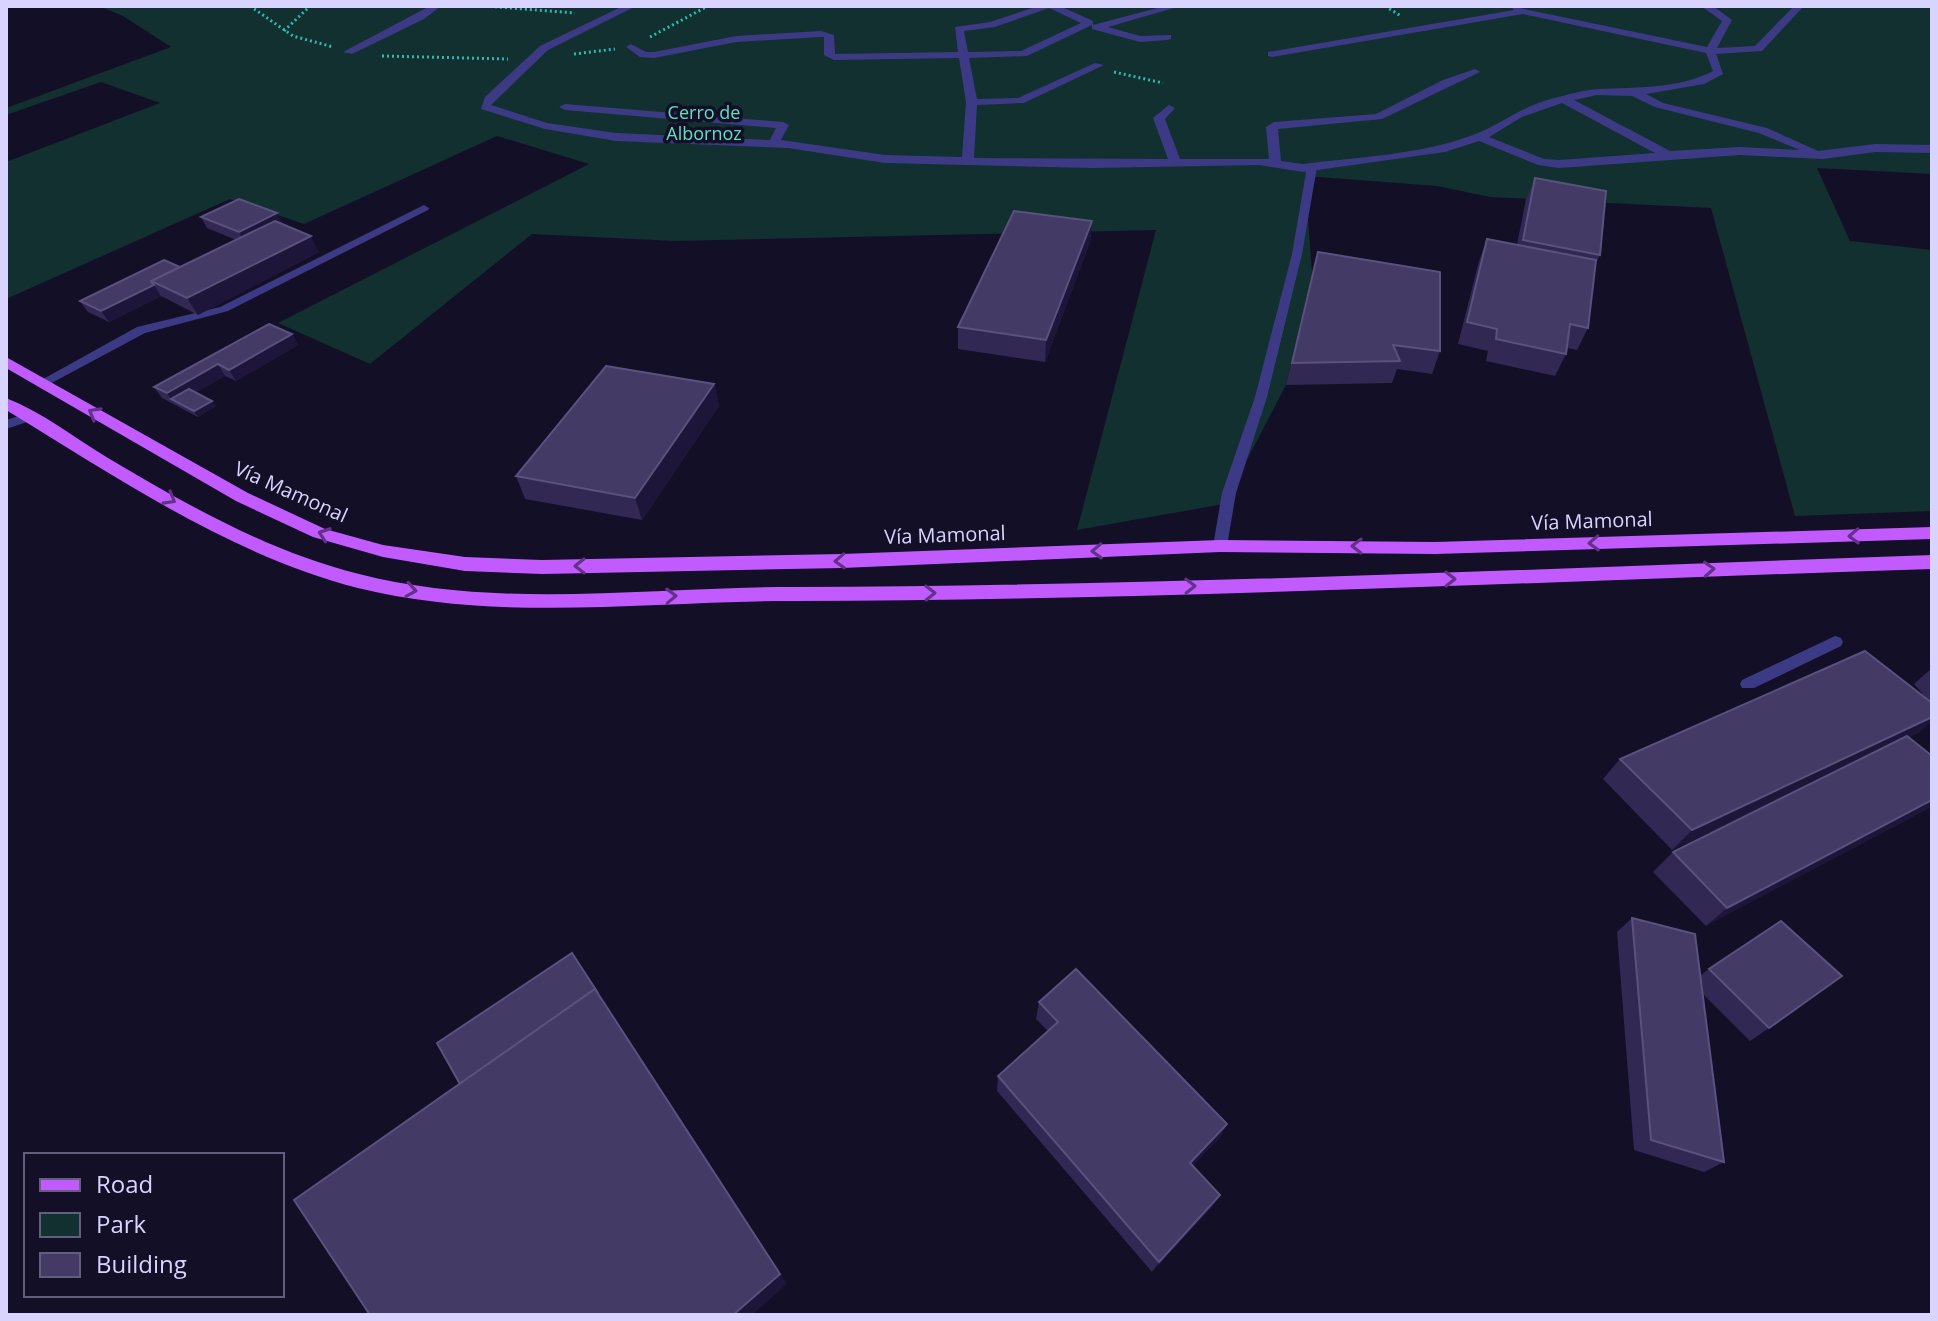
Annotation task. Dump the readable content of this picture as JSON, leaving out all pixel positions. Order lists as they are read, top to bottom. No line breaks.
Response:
{"streets":{"main road":["Vía Mamonal"]},"parks":["Cerro de Albornoz"],"legend":["Road","Park","Building"]}
